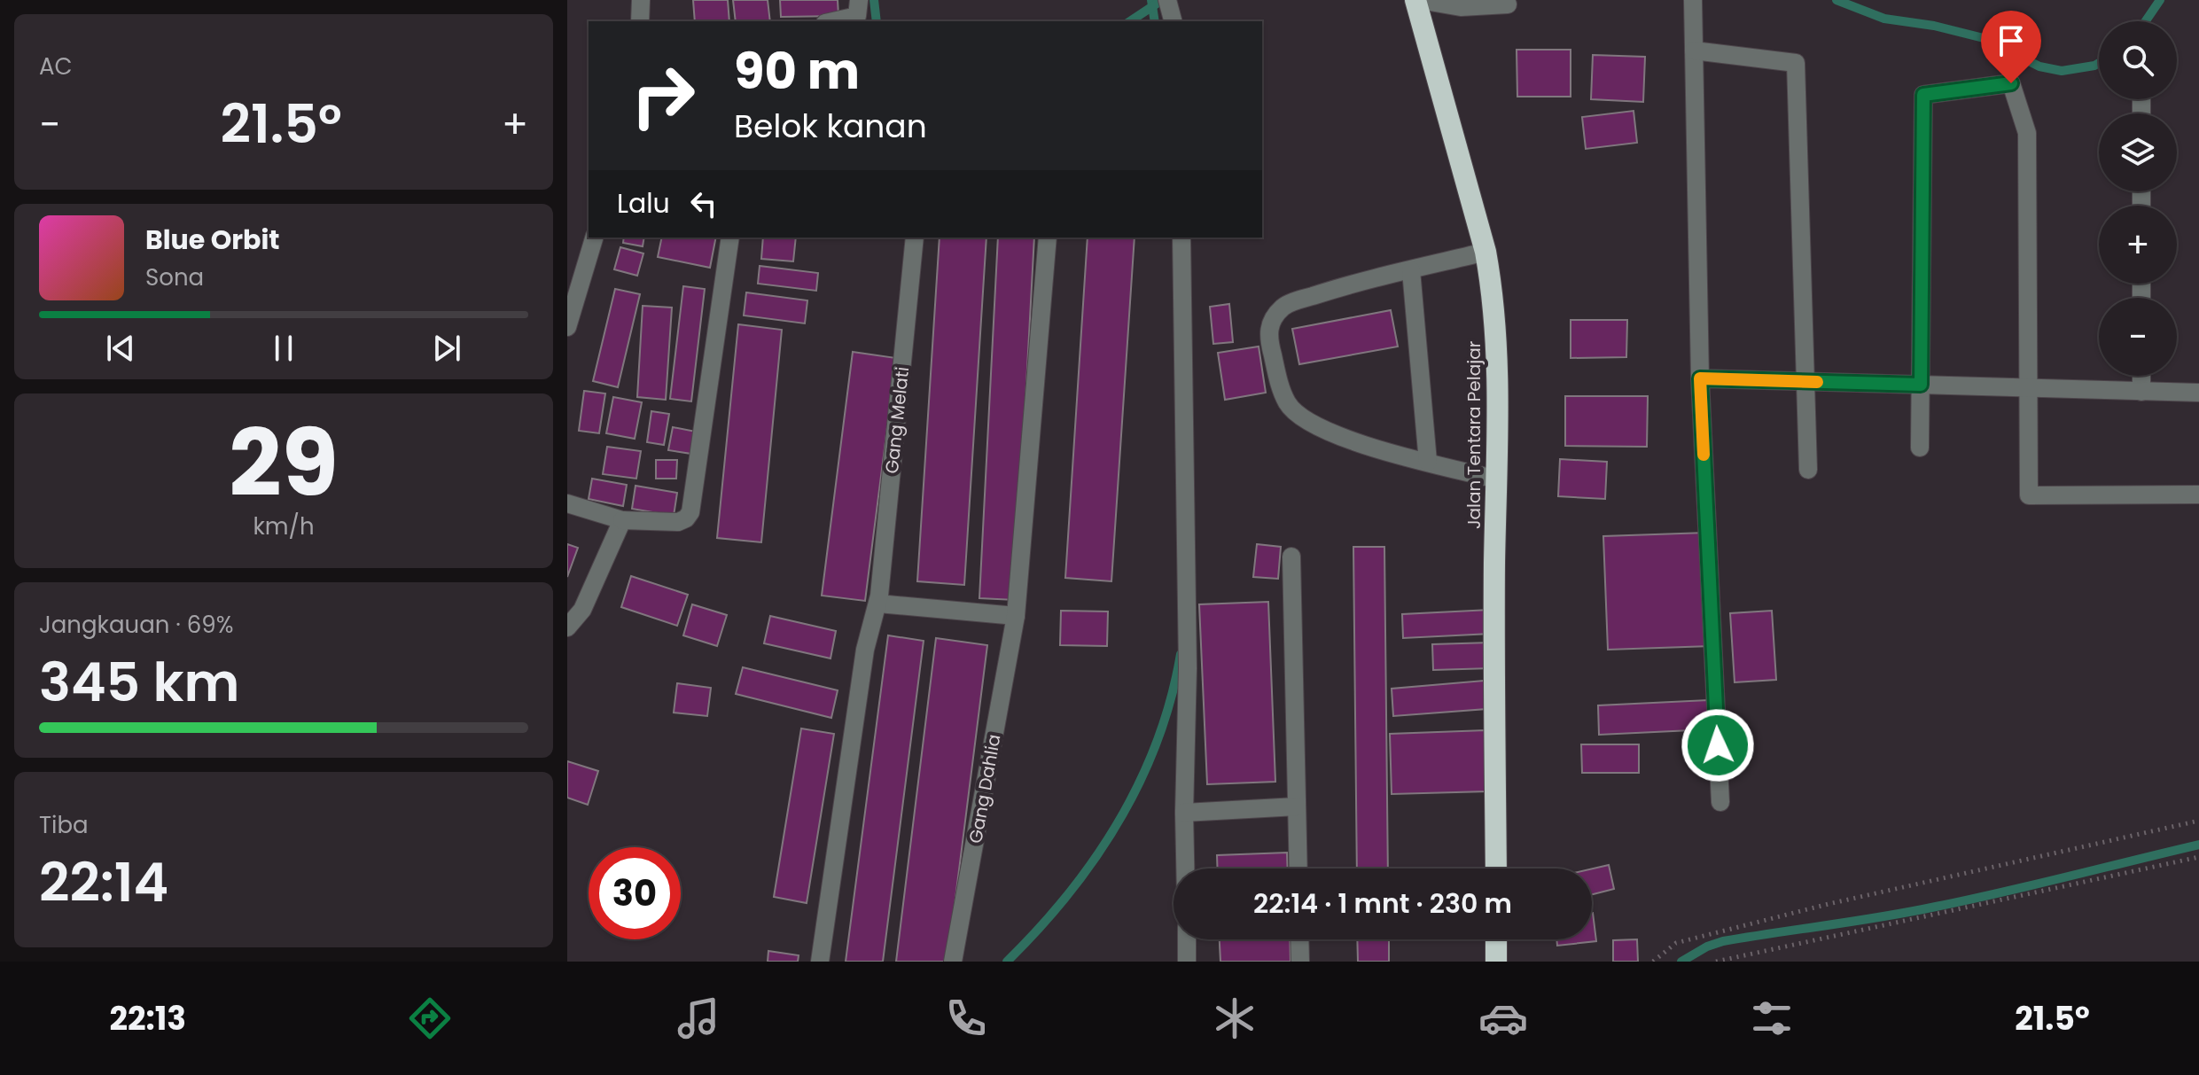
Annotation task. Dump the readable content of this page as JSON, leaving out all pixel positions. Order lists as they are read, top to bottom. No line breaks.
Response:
{"streets":{"highway":["Jalan Tentara Pelajar"],"street":["Gang Melati","Gang Dahlia"]},"page":{"tile":["AC",["29","km/h"],["Jangkauan · 69%","345 km"],["Tiba","22:14"]],"map_buttons":["+","−"],"turn":["90 m","Belok kanan"],"heat":["−","21.5°","+"],"then":"Lalu","song":["Blue Orbit","Sona"],"limit":"30","trip":"22:14 · 1 mnt · 230 m","tabs":["22:13","21.5°"]}}
